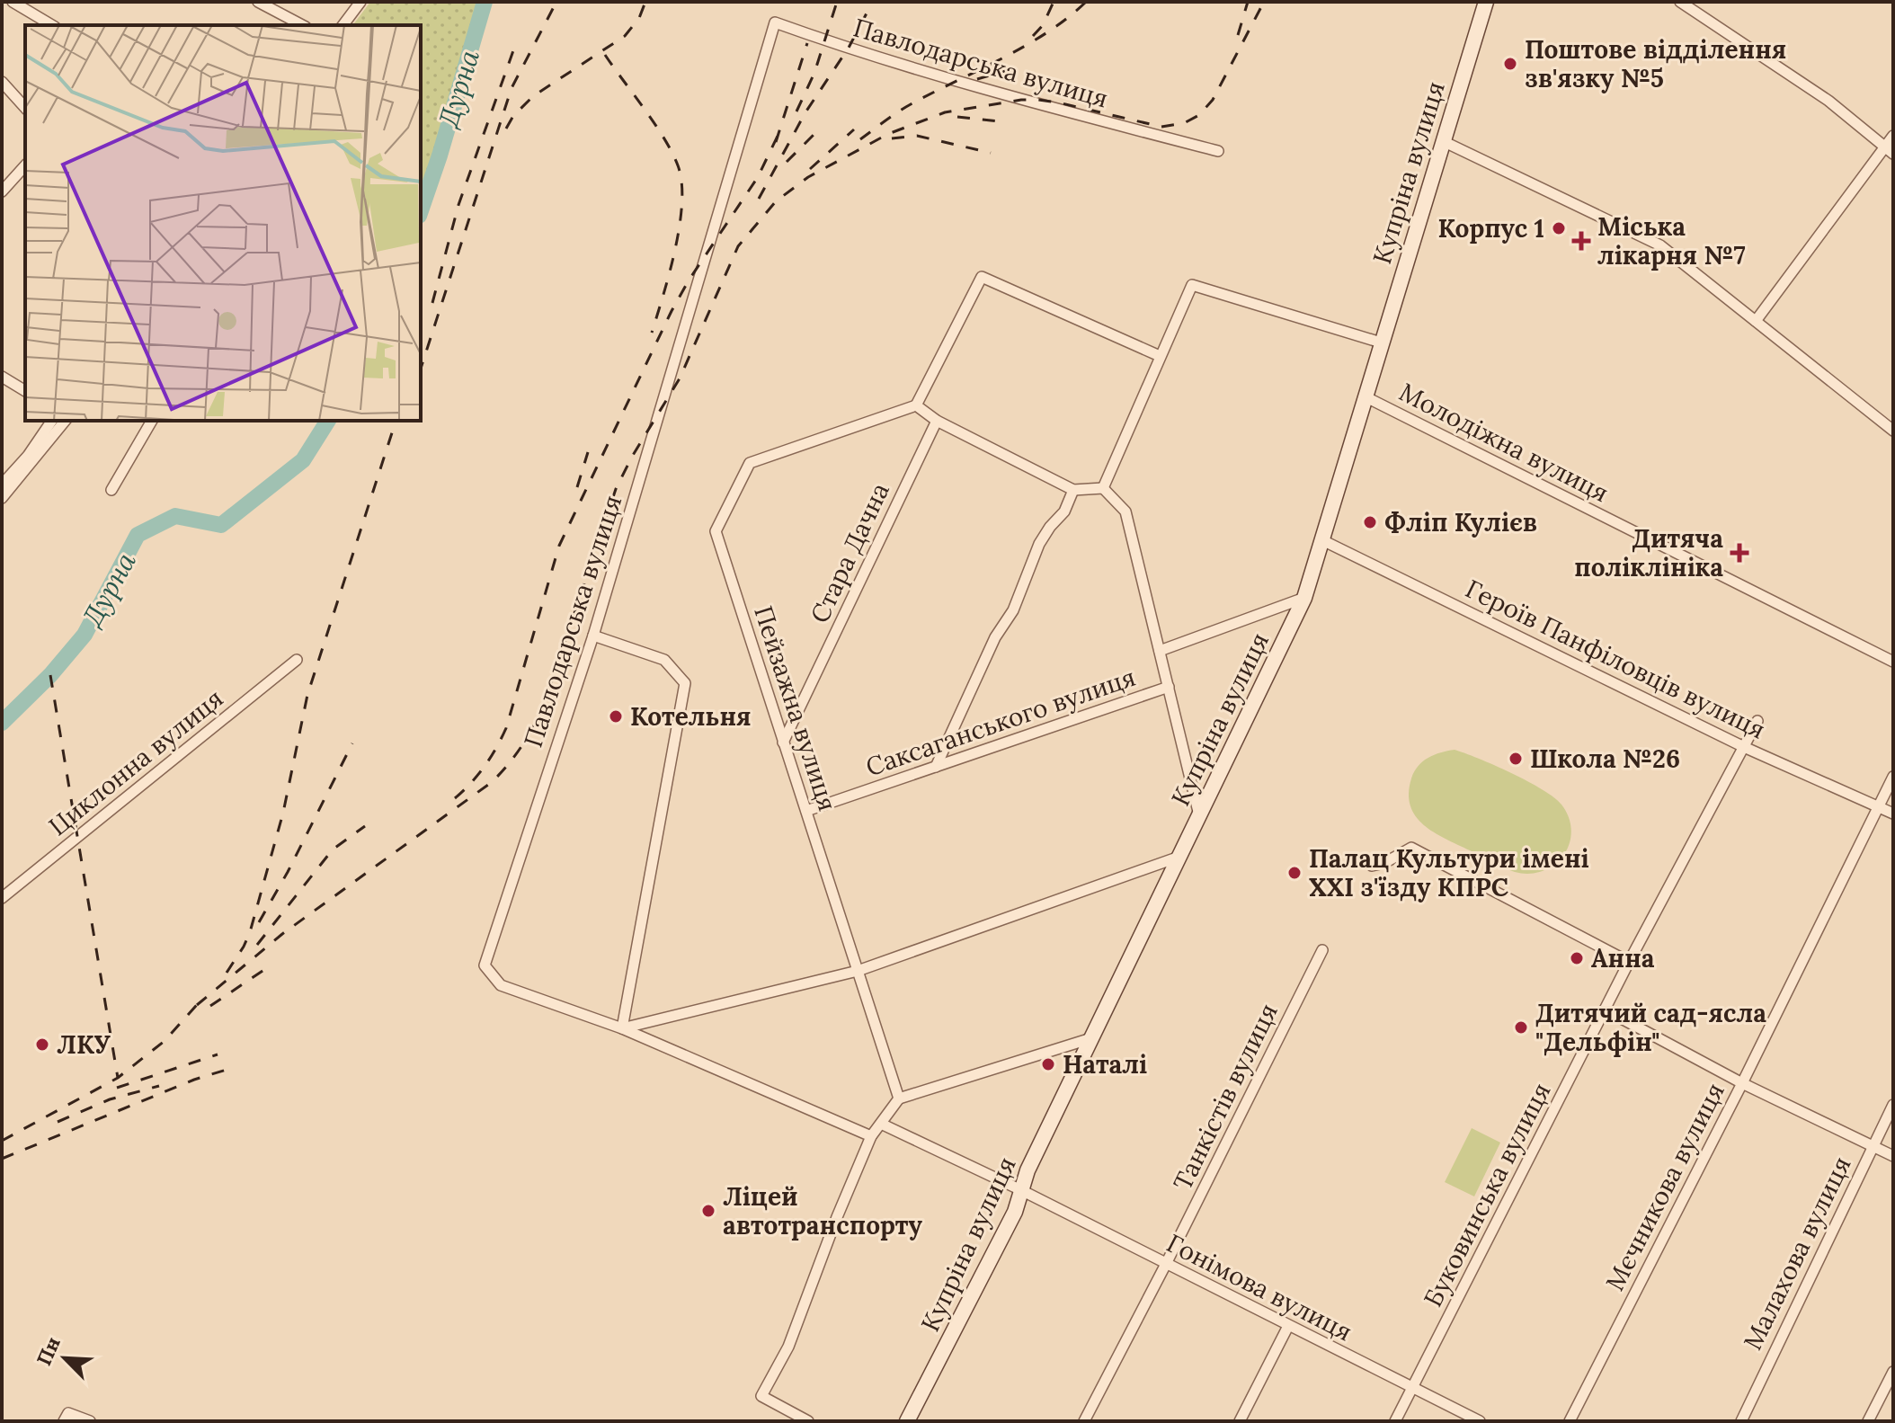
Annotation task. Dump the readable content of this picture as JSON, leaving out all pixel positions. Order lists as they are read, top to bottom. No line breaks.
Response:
{"streets":{"main road":["Купріна вулиця"],"street":["Павлодарська вулиця","Молодіжна вулиця","Стара Дачна","Героїв Панфіловців вулиця","Пейзажна вулиця","Саксаганського вулиця","Циклонна вулиця","Танкістів вулиця","Мєчникова вулиця","Буковинська вулиця","Малахова вулиця","Гонімова вулиця"]},"crossings":[["Купріна вулиця","Молодіжна вулиця"],["Купріна вулиця","Героїв Панфіловців вулиця"],["Купріна вулиця","Гонімова вулиця"],["Стара Дачна","Пейзажна вулиця"],["Героїв Панфіловців вулиця","Мєчникова вулиця"],["Героїв Панфіловців вулиця","Буковинська вулиця"],["Пейзажна вулиця","Саксаганського вулиця"],["Танкістів вулиця","Гонімова вулиця"],["Буковинська вулиця","Гонімова вулиця"]],"water":["Дурна"],"places":{"other":["Поштове відділення зв'язку №5","Корпус 1","Фліп Кулієв","Котельня","Школа №26","Палац Культури імені XXI з'їзду КПРС","Анна","Дитячий сад-ясла \"Дельфін\"","ЛКУ","Наталі","Ліцей автотранспорту"],"health":["Міська лікарня №7","Дитяча поліклініка"]},"north":"top left"}
